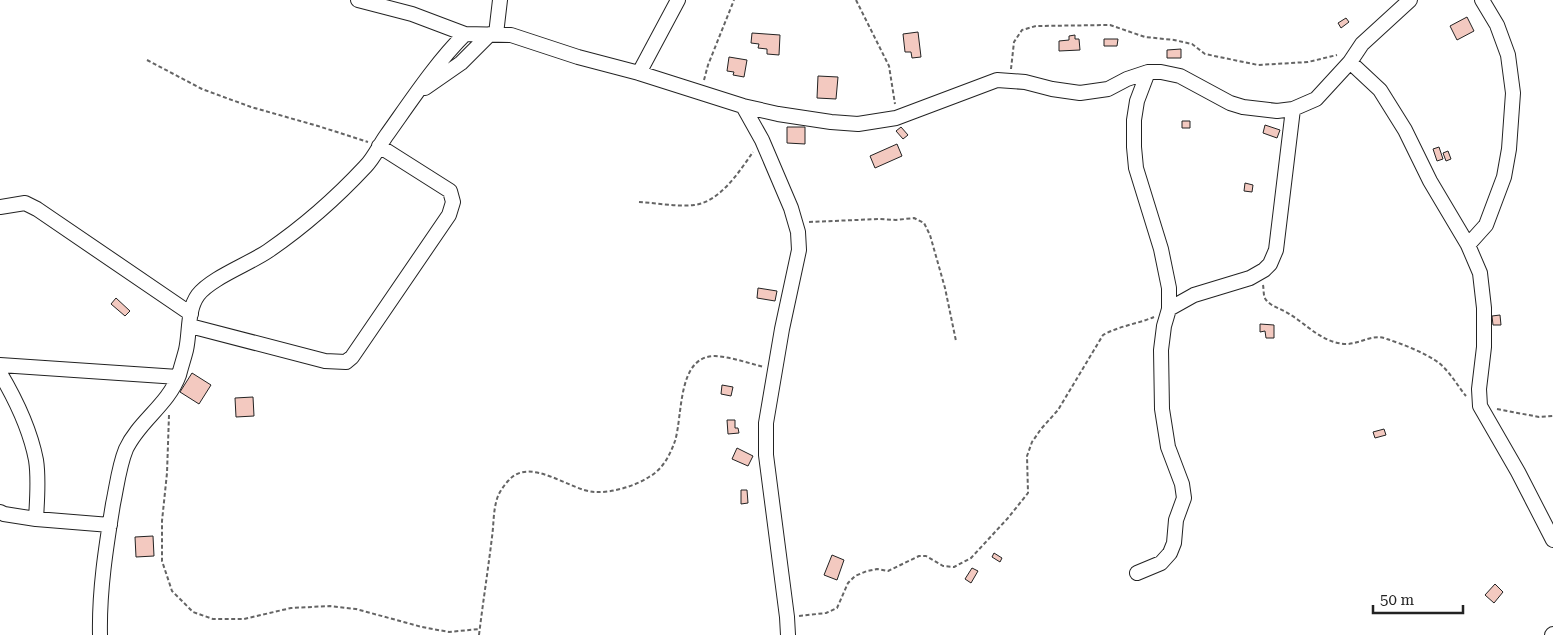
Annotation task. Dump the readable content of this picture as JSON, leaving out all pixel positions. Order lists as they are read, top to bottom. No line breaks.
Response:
{"scale_bar":"50 m"}
